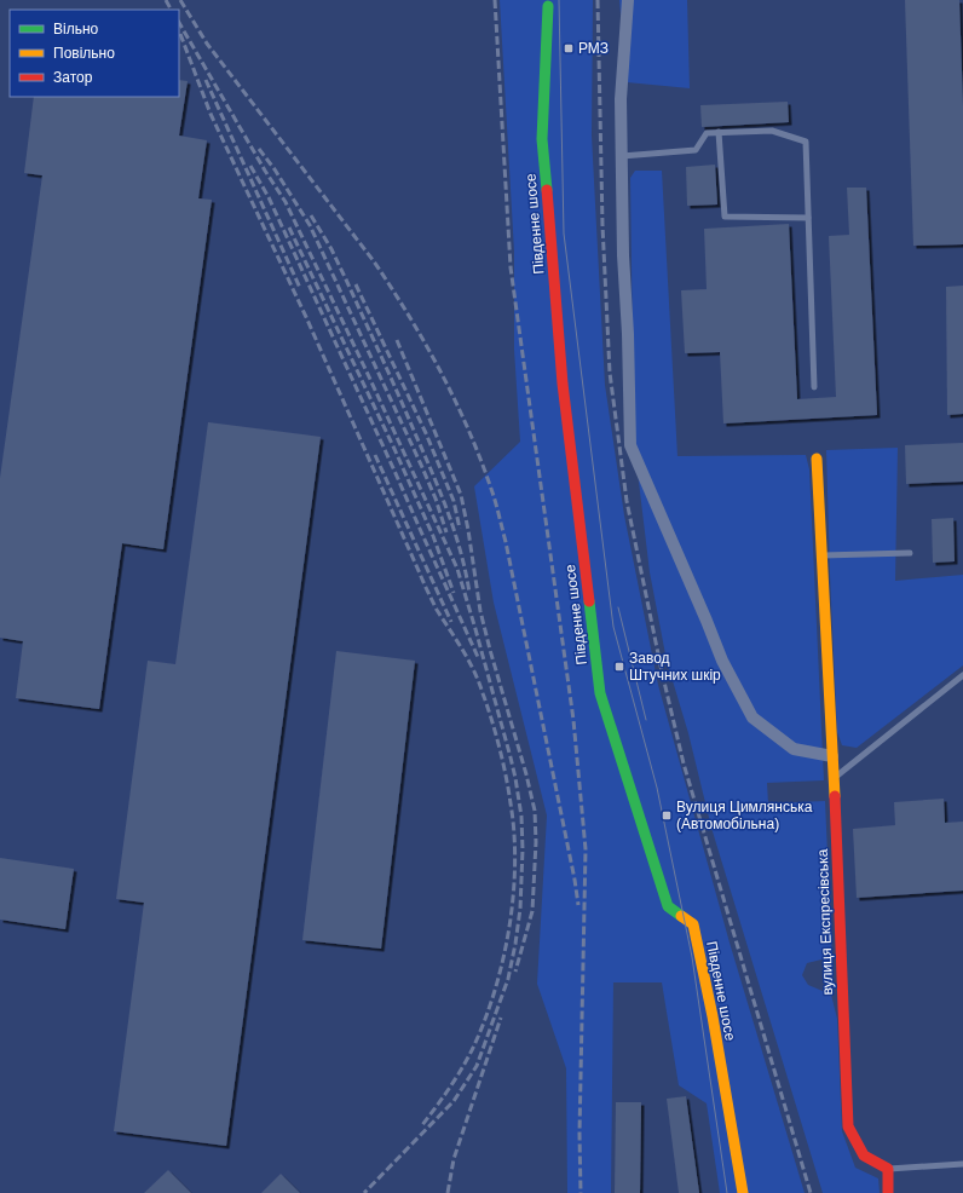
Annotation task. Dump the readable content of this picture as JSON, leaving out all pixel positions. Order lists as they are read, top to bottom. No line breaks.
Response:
{"streets":{"street":["Південне шосе","вулиця Експресівська"]},"places":{"transit":["РМЗ","Завод Штучних шкір","Вулиця Цимлянська (Автомобільна)"]},"legend":["Вільно","Повільно","Затор"]}
